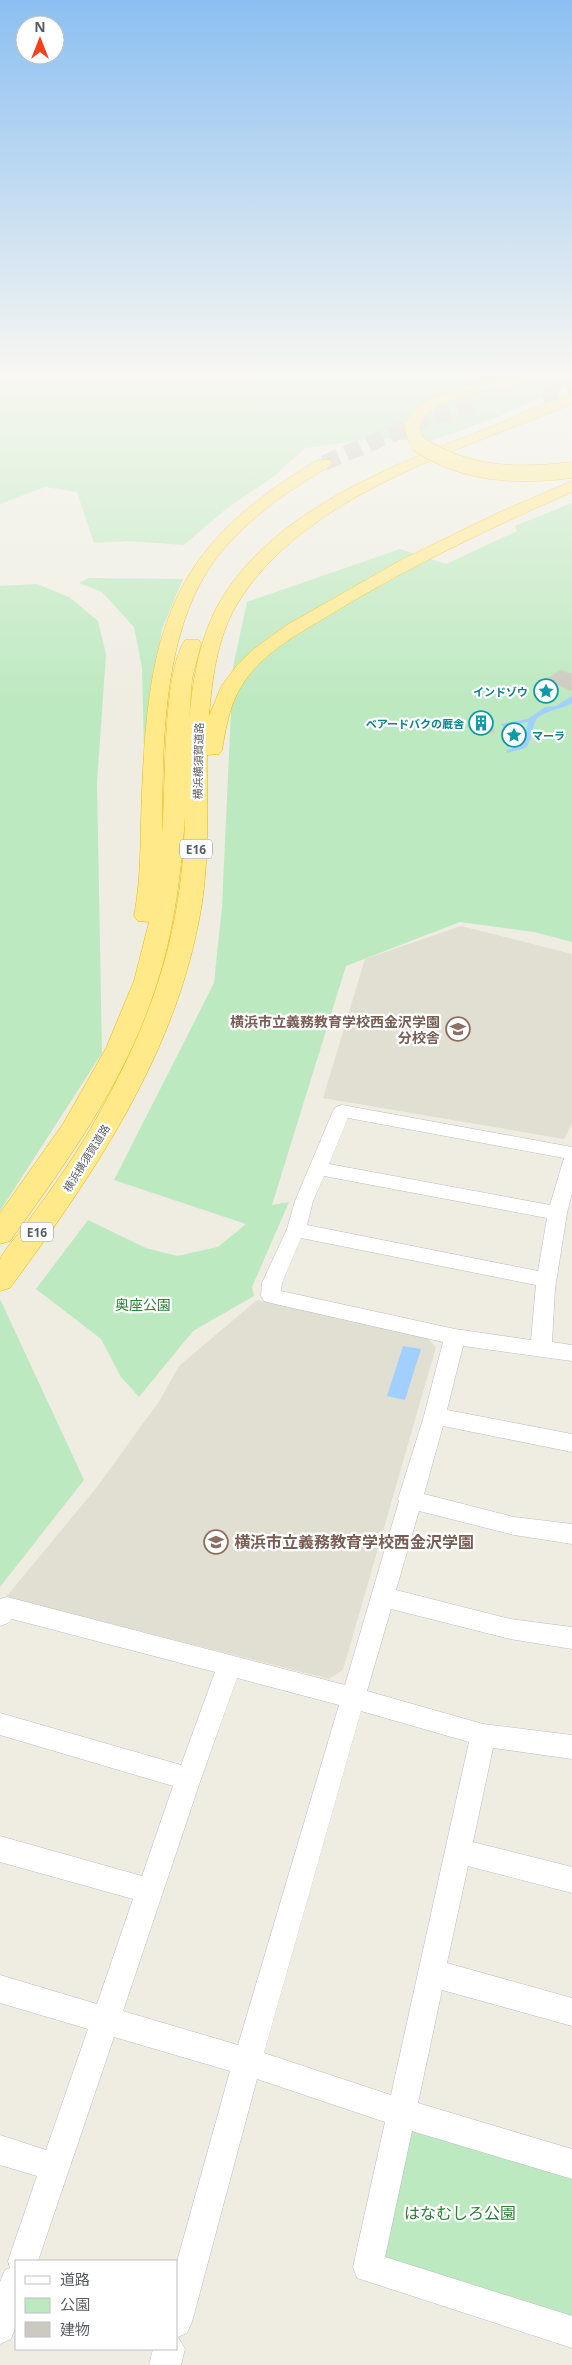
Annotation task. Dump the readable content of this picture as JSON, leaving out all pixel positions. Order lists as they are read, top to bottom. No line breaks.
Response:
{"streets":{"highway":["横浜横須賀道路","E16"]},"crossings":[["横浜横須賀道路","E16"]],"parks":["奥座公園","はなむしろ公園"],"places":{"place":["インドゾウ","マーラ"],"building":["ベアードバクの厩舎"],"school or university":["横浜市立義務教育学校西金沢学園 分校舎","横浜市立義務教育学校西金沢学園"]},"legend":["道路","公園","建物"],"north":"top"}
